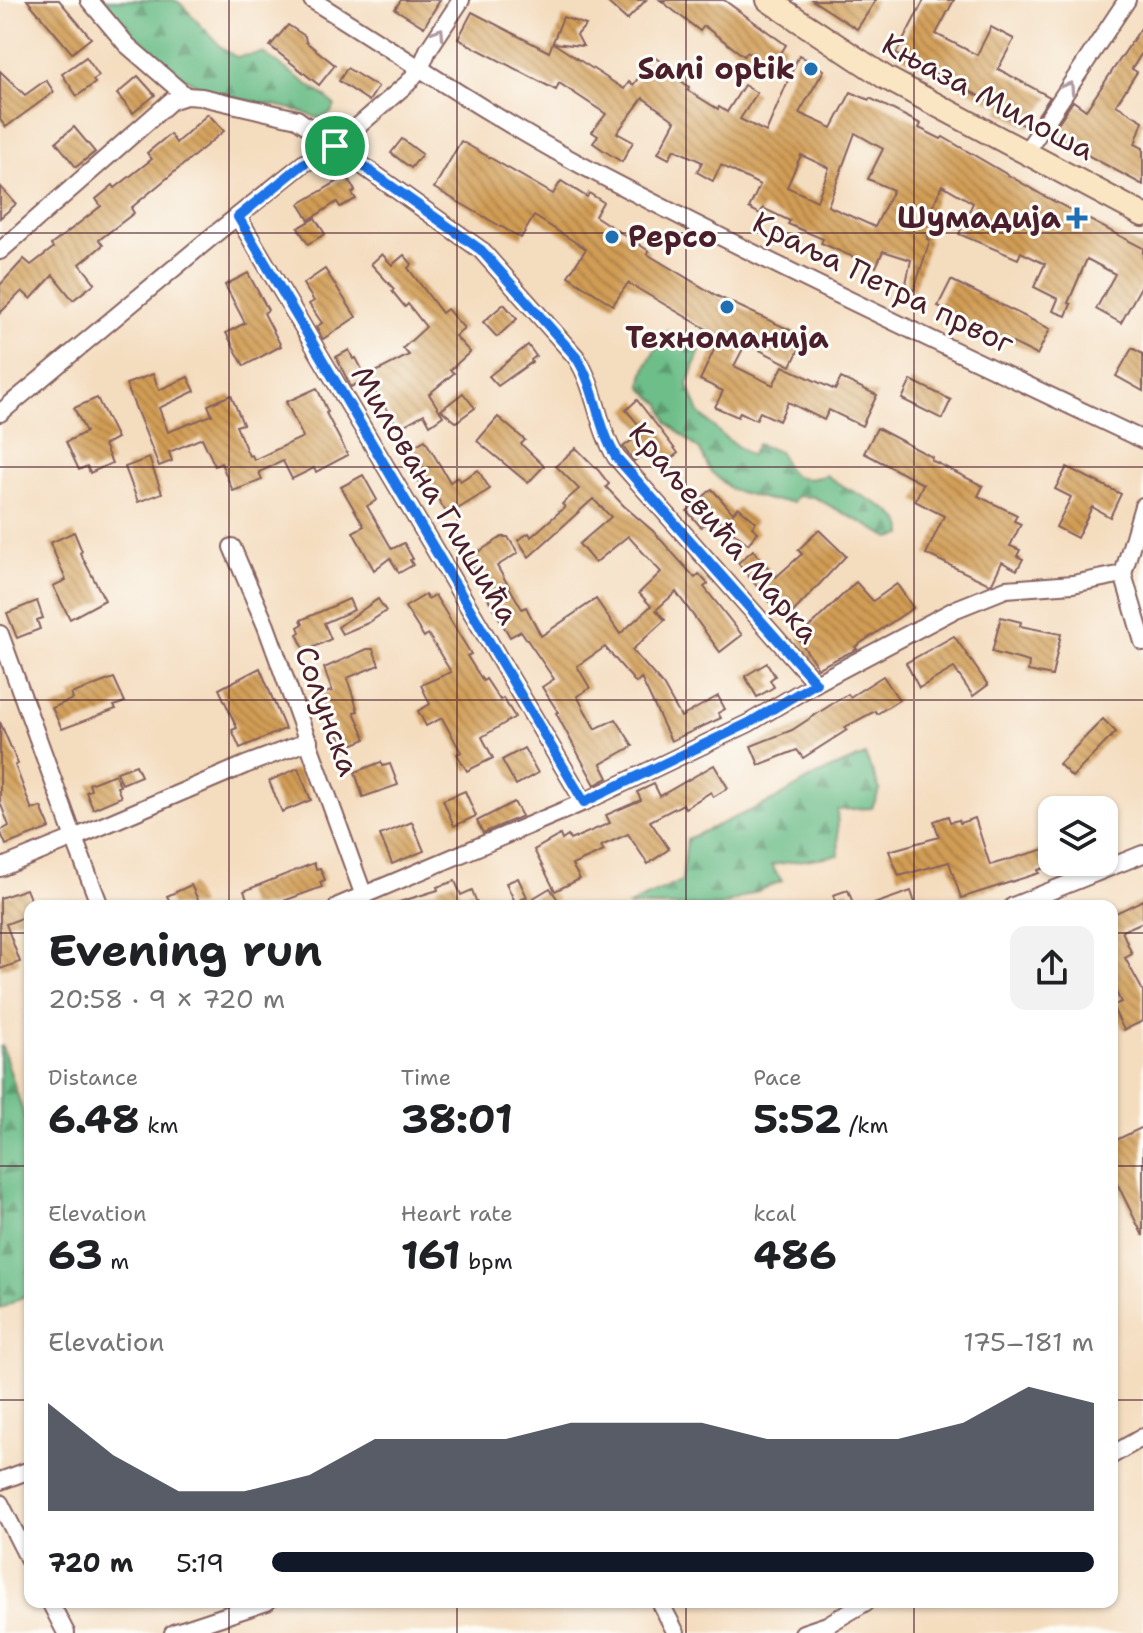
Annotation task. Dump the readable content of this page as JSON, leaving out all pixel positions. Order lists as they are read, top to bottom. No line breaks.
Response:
{"streets":{"street":["Књаза Милоша","Краља Петра првог","Милована Глишића","Краљевића Марка","Солунска"]},"places":{"other":["Sani optik","Pepco","Техноманија"],"health":["Шумадија"]},"page":{"heading":["Evening run","20:58 · 9 × 720 m"],"stats":[["Distance","6.48 km"],["Time","38:01"],["Pace","5:52 /km"],["Elevation","63 m"],["Heart rate","161 bpm"],["kcal","486"]],"chart":["Elevation","175–181 m"],"list":[{"name":"720 m","note":"5:19"}]}}
